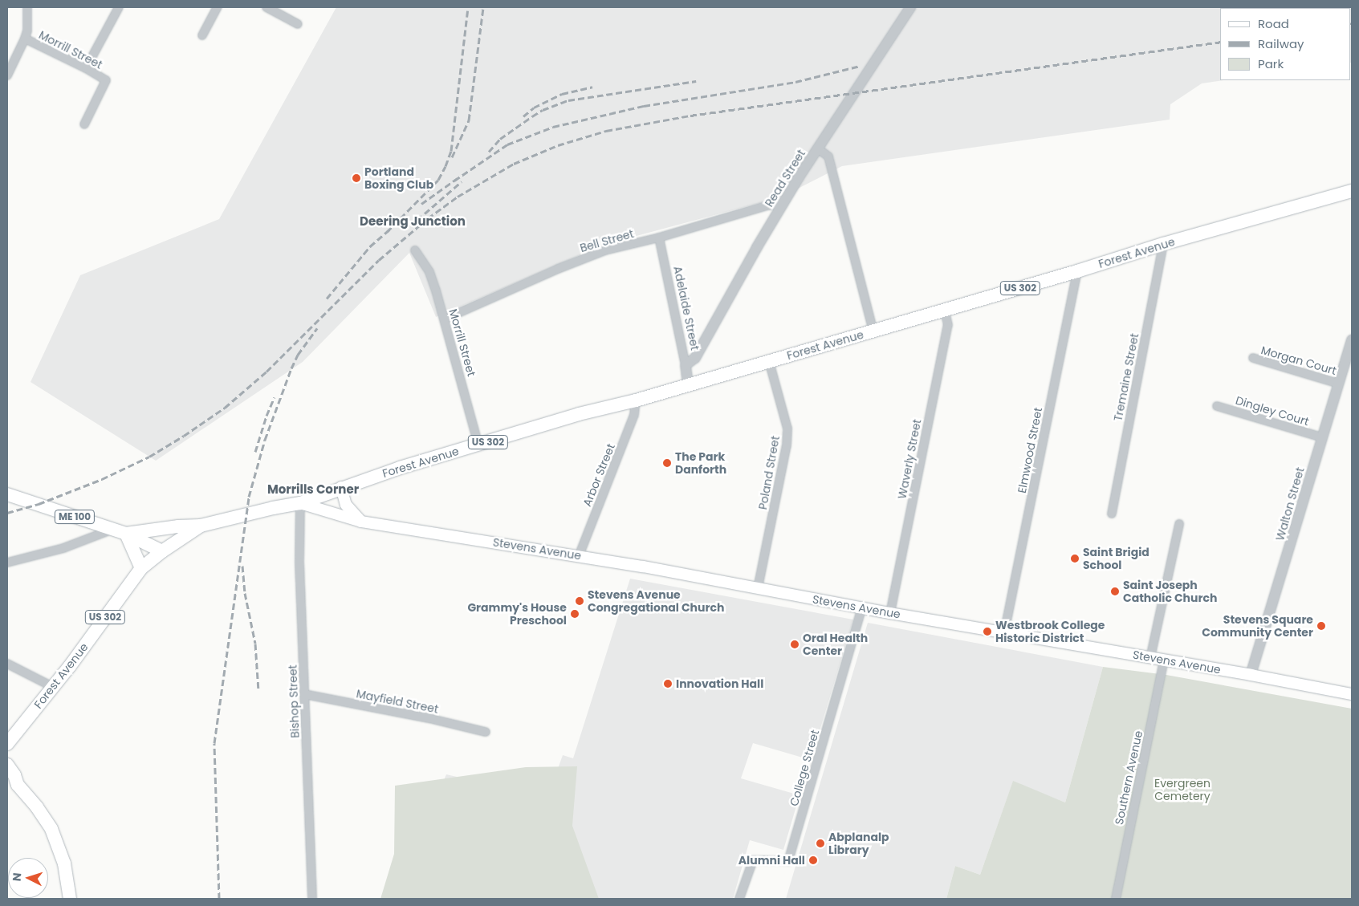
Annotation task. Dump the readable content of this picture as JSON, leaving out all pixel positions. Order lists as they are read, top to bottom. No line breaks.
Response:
{"streets":{"main road":["Forest Avenue","US 302","ME 100","Stevens Avenue"],"street":["Morrill Street","Read Street","Bell Street","Adelaide Street","Morgan Court","Tremaine Street","Dingley Court","Elmwood Street","Waverly Street","Poland Street","Arbor Street","Walton Street","Bishop Street","Mayfield Street","College Street","Southern Avenue"]},"crossings":[["Morrill Street","Bell Street"],["Morrill Street","Forest Avenue"],["Read Street","Bell Street"],["Read Street","Adelaide Street"],["Bell Street","Adelaide Street"],["Forest Avenue","US 302"],["Forest Avenue","Adelaide Street"],["Forest Avenue","Tremaine Street"],["Forest Avenue","Elmwood Street"],["Forest Avenue","Waverly Street"],["Forest Avenue","Poland Street"],["Forest Avenue","Arbor Street"],["Forest Avenue","ME 100"],["Forest Avenue","Stevens Avenue"],["Forest Avenue","Bishop Street"],["US 302","Stevens Avenue"],["US 302","Bishop Street"],["Morgan Court","Walton Street"],["Dingley Court","Walton Street"],["Elmwood Street","Stevens Avenue"],["Waverly Street","Stevens Avenue"],["Poland Street","Stevens Avenue"],["Arbor Street","Stevens Avenue"],["Walton Street","Stevens Avenue"],["Stevens Avenue","Bishop Street"],["Stevens Avenue","College Street"],["Stevens Avenue","Southern Avenue"],["Bishop Street","Mayfield Street"]],"districts":["Deering Junction","Morrills Corner"],"parks":["Evergreen Cemetery"],"places":["Portland Boxing Club","The Park Danforth","Saint Brigid School","Saint Joseph Catholic Church","Stevens Avenue Congregational Church","Grammy's House Preschool","Stevens Square Community Center","Westbrook College Historic District","Oral Health Center","Innovation Hall","Abplanalp Library","Alumni Hall"],"legend":["Road","Railway","Park"],"north":"left"}
